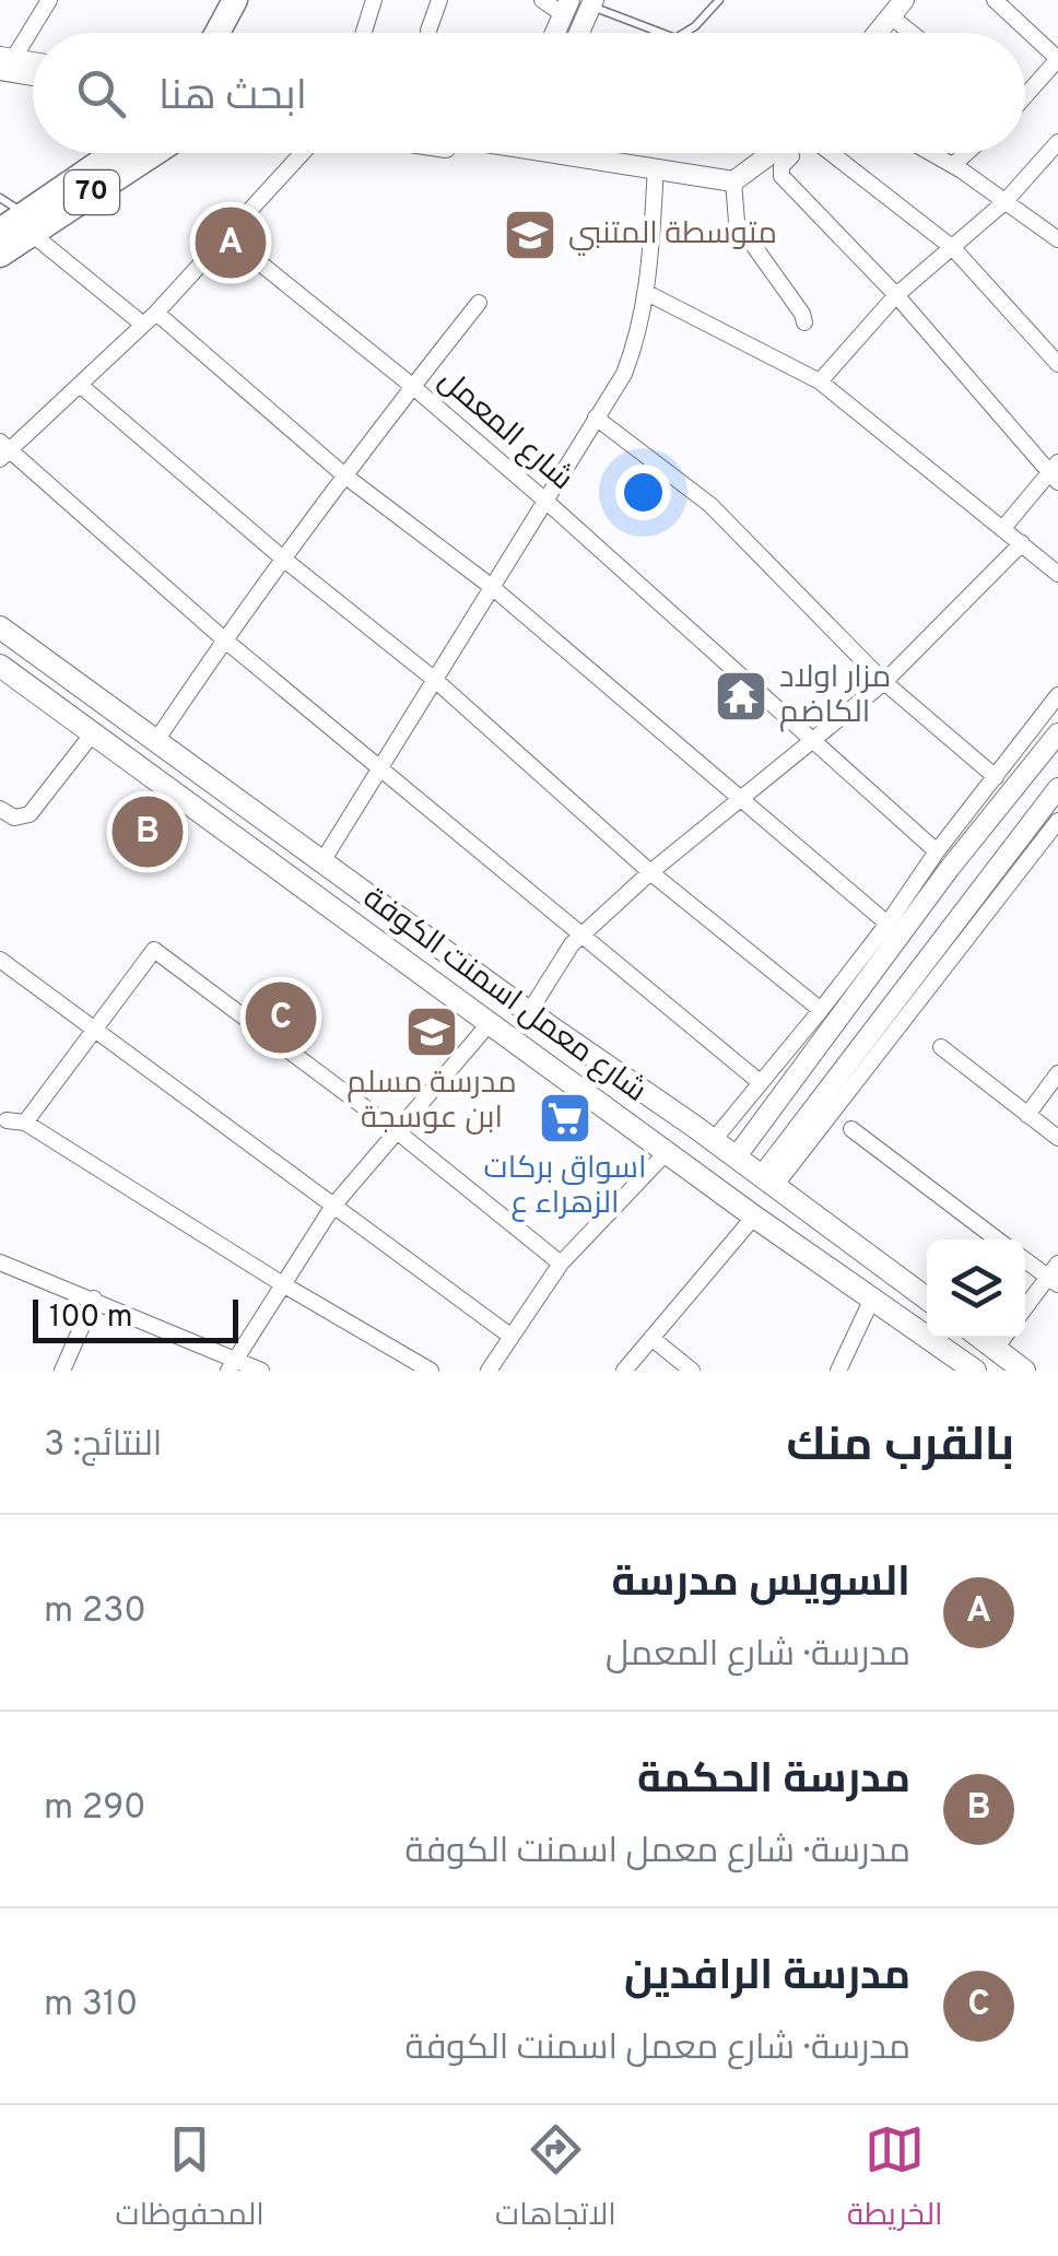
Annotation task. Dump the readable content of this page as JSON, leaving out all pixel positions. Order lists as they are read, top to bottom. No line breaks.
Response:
{"streets":{"highway":["70"],"main road":["شارع معمل اسمنت الكوفة"],"street":["شارع المعمل"]},"places":{"school or university":["متوسطة المتنبي","مدرسة مسلم ابن عوسجة"],"temple":["مزار اولاد الكاضم"],"supermarket":["اسواق بركات الزهراء ع"]},"scale_bar":"100 m","page":{"search":"ابحث هنا","pins":["A","B","C"],"scale":"100 m","heading":["بالقرب منك","النتائج: 3"],"list":[{"mark":"A","name":"السويس مدرسة","note":"مدرسة · شارع المعمل","value":"230 m"},{"mark":"B","name":"مدرسة الحكمة","note":"مدرسة · شارع معمل اسمنت الكوفة","value":"290 m"},{"mark":"C","name":"مدرسة الرافدين","note":"مدرسة · شارع معمل اسمنت الكوفة","value":"310 m"}],"nav":["الخريطة","الاتجاهات","المحفوظات"]}}
